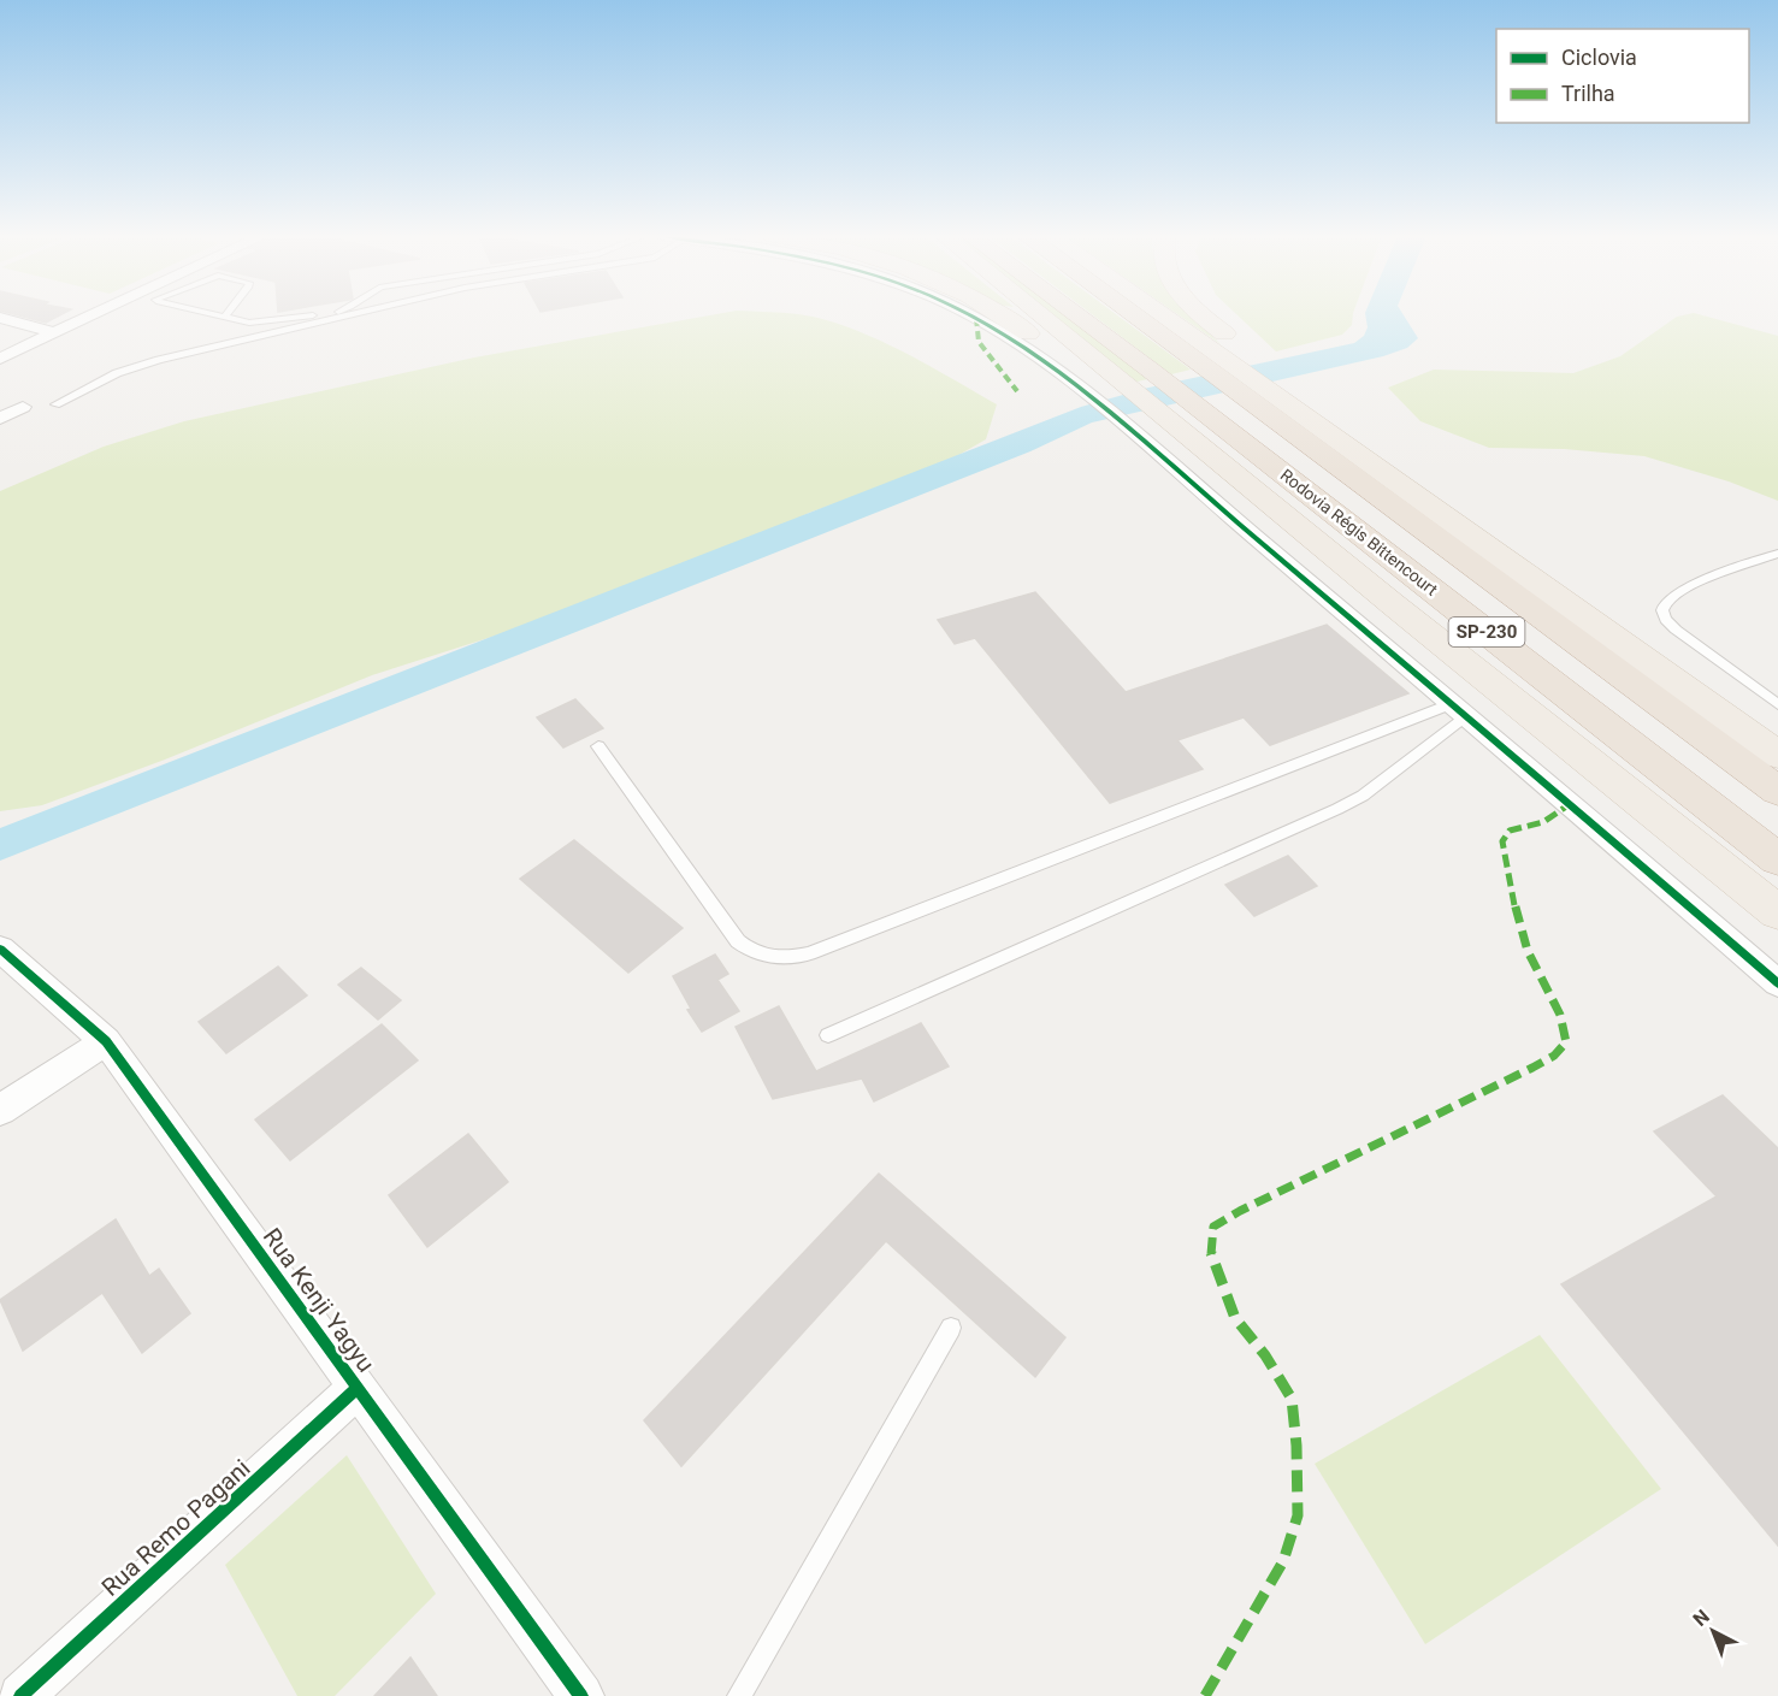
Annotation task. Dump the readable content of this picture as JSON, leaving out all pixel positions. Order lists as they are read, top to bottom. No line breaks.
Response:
{"streets":{"highway":["Rodovia Régis Bittencourt","SP-230"],"street":["Rua Kenji Yagyu","Rua Remo Pagani"]},"crossings":[["Rua Kenji Yagyu","Rua Remo Pagani"]],"legend":["Ciclovia","Trilha"],"north":"top left"}
